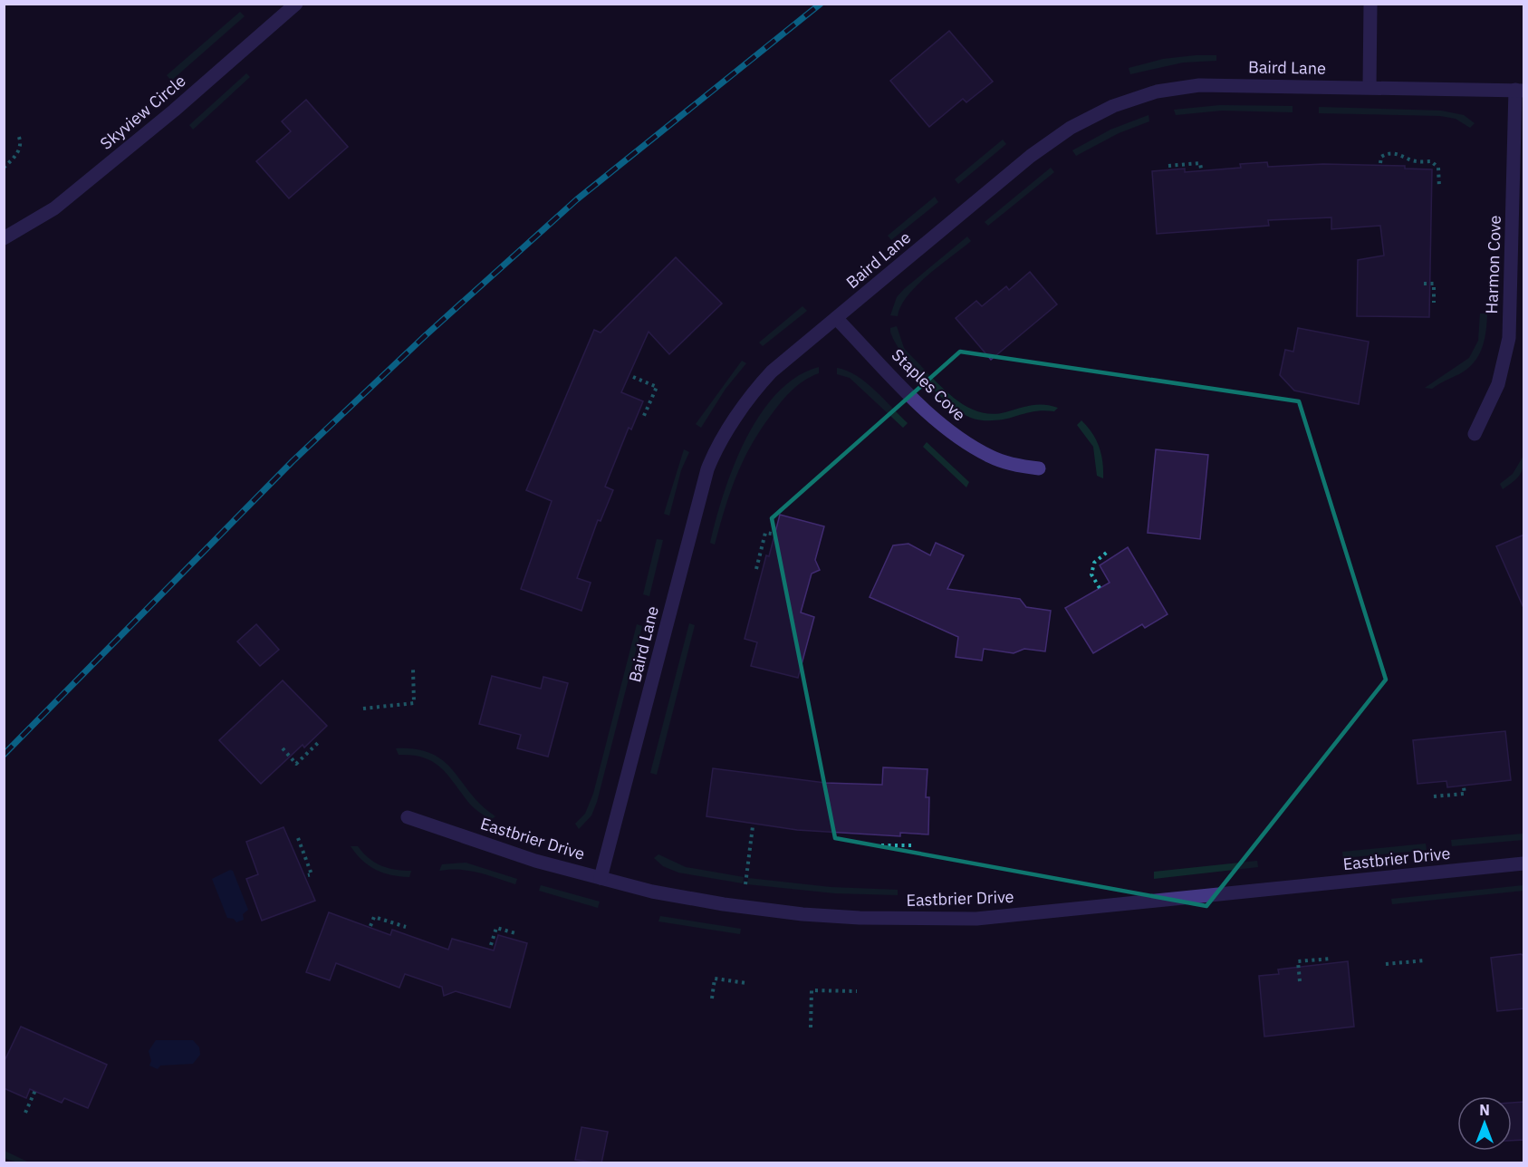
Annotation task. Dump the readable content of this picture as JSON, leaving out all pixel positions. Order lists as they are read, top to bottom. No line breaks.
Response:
{"streets":{"street":["Baird Lane","Skyview Circle","Harmon Cove","Staples Cove","Eastbrier Drive"]},"crossings":[["Baird Lane","Harmon Cove"],["Baird Lane","Staples Cove"],["Baird Lane","Eastbrier Drive"]],"north":"top"}
